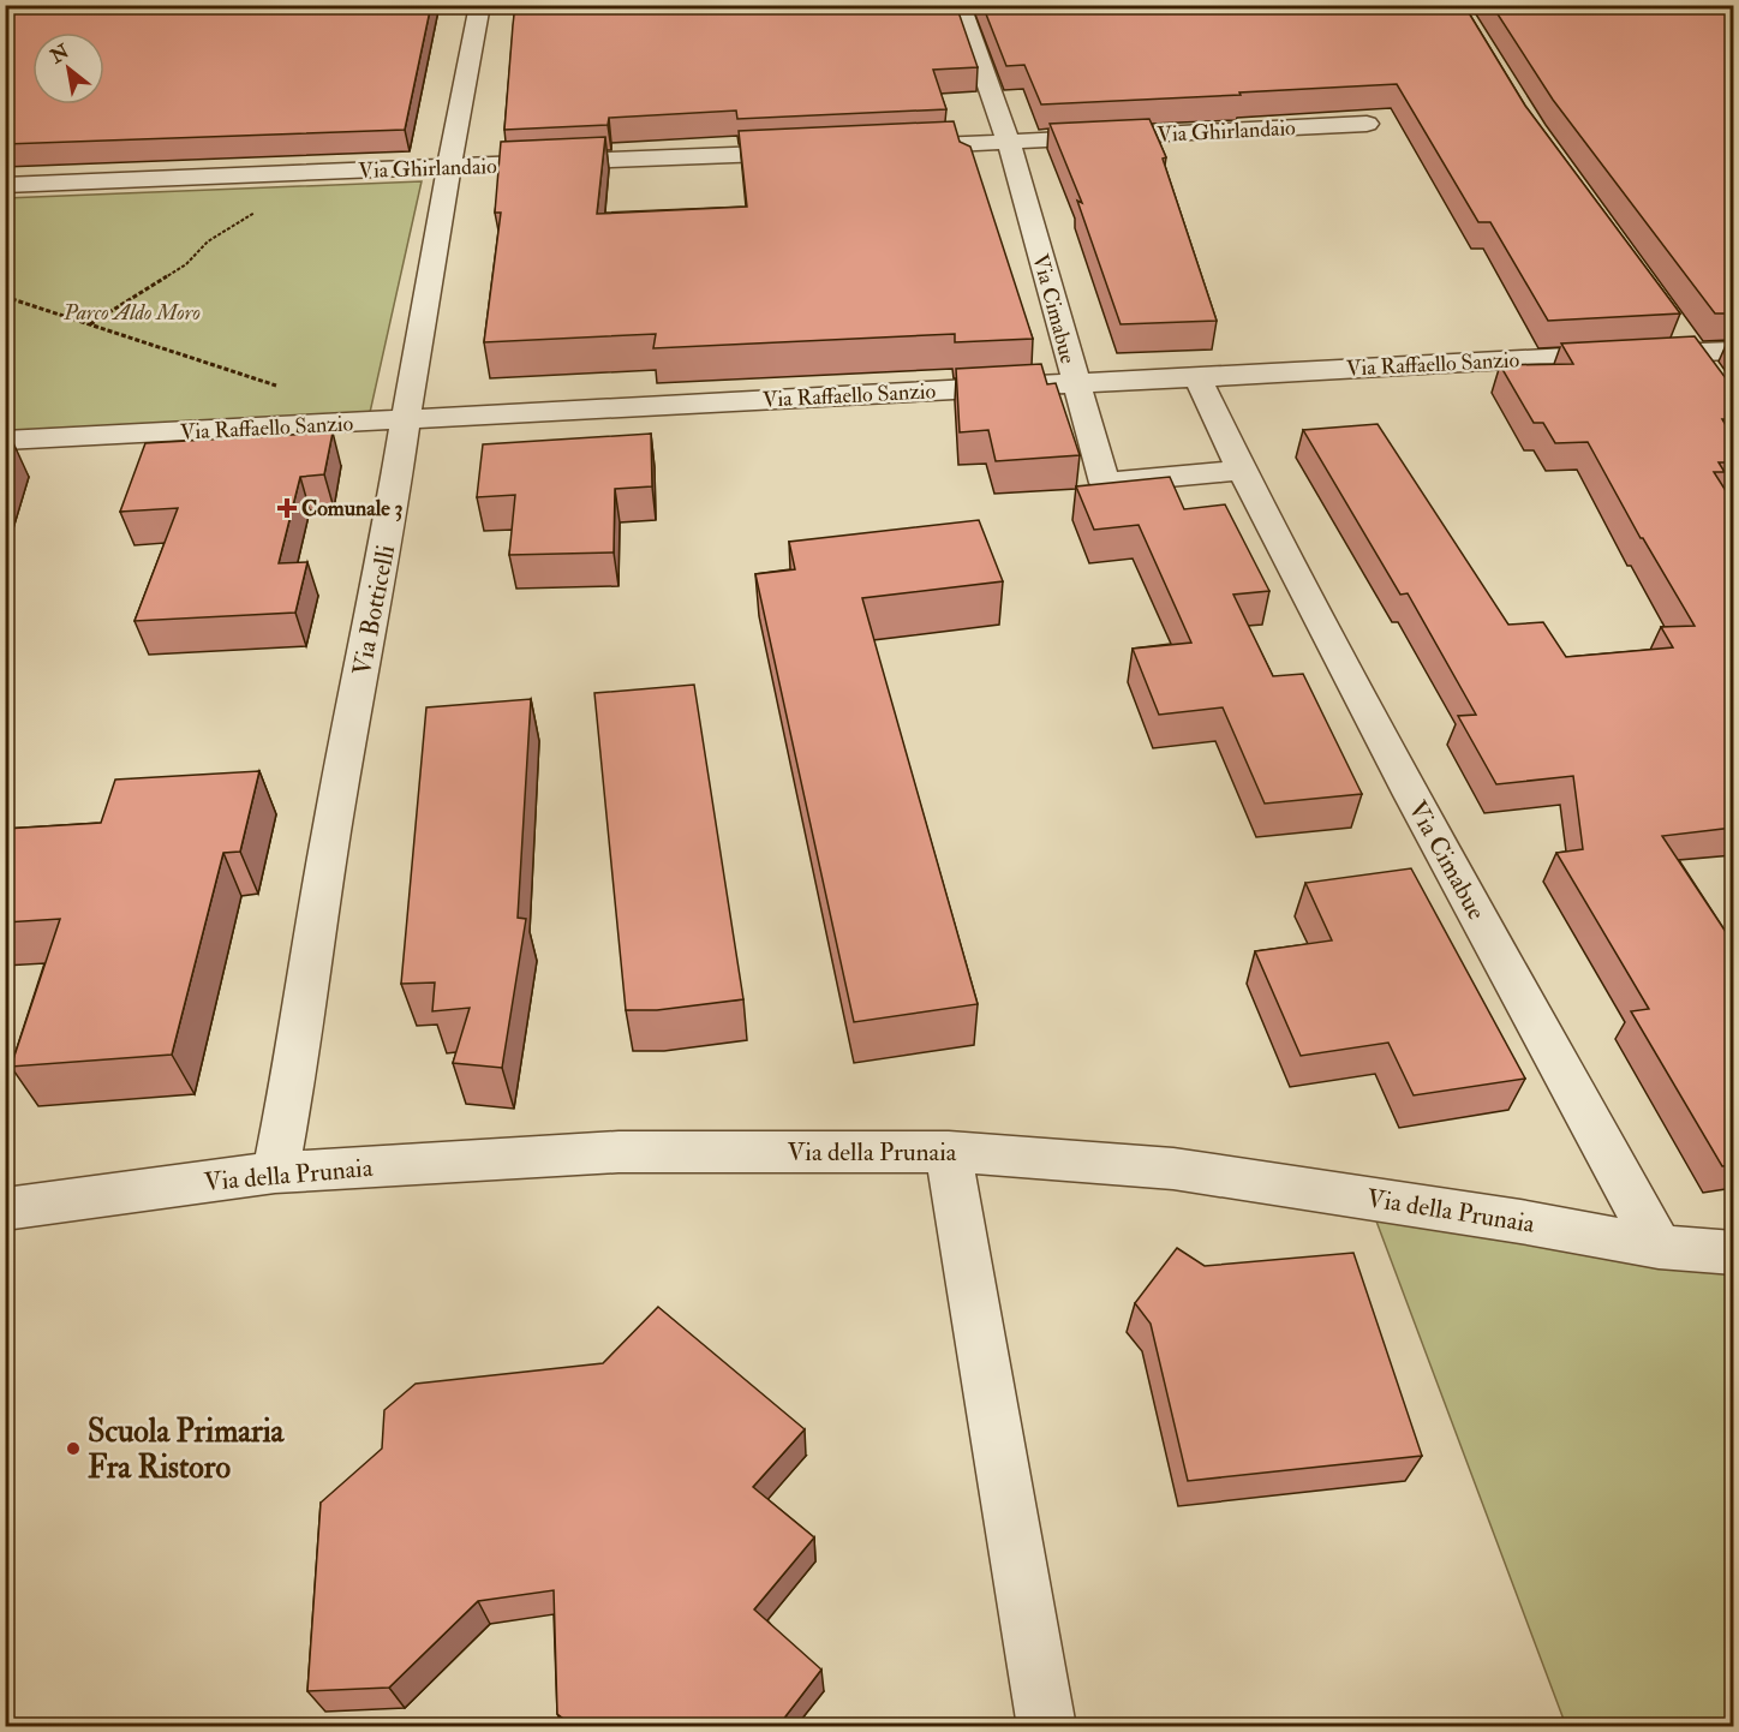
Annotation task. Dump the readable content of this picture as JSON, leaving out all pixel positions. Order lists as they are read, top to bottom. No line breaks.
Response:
{"streets":{"street":["Via Ghirlandaio","Via Cimabue","Via Raffaello Sanzio","Via Botticelli","Via della Prunaia"]},"crossings":[["Via Ghirlandaio","Via Cimabue"],["Via Ghirlandaio","Via Botticelli"],["Via Cimabue","Via Raffaello Sanzio"],["Via Cimabue","Via della Prunaia"],["Via Raffaello Sanzio","Via Botticelli"],["Via Botticelli","Via della Prunaia"]],"parks":["Parco Aldo Moro"],"places":{"health":["Comunale 3"],"other":["Scuola Primaria Fra Ristoro"]},"north":"top left"}
